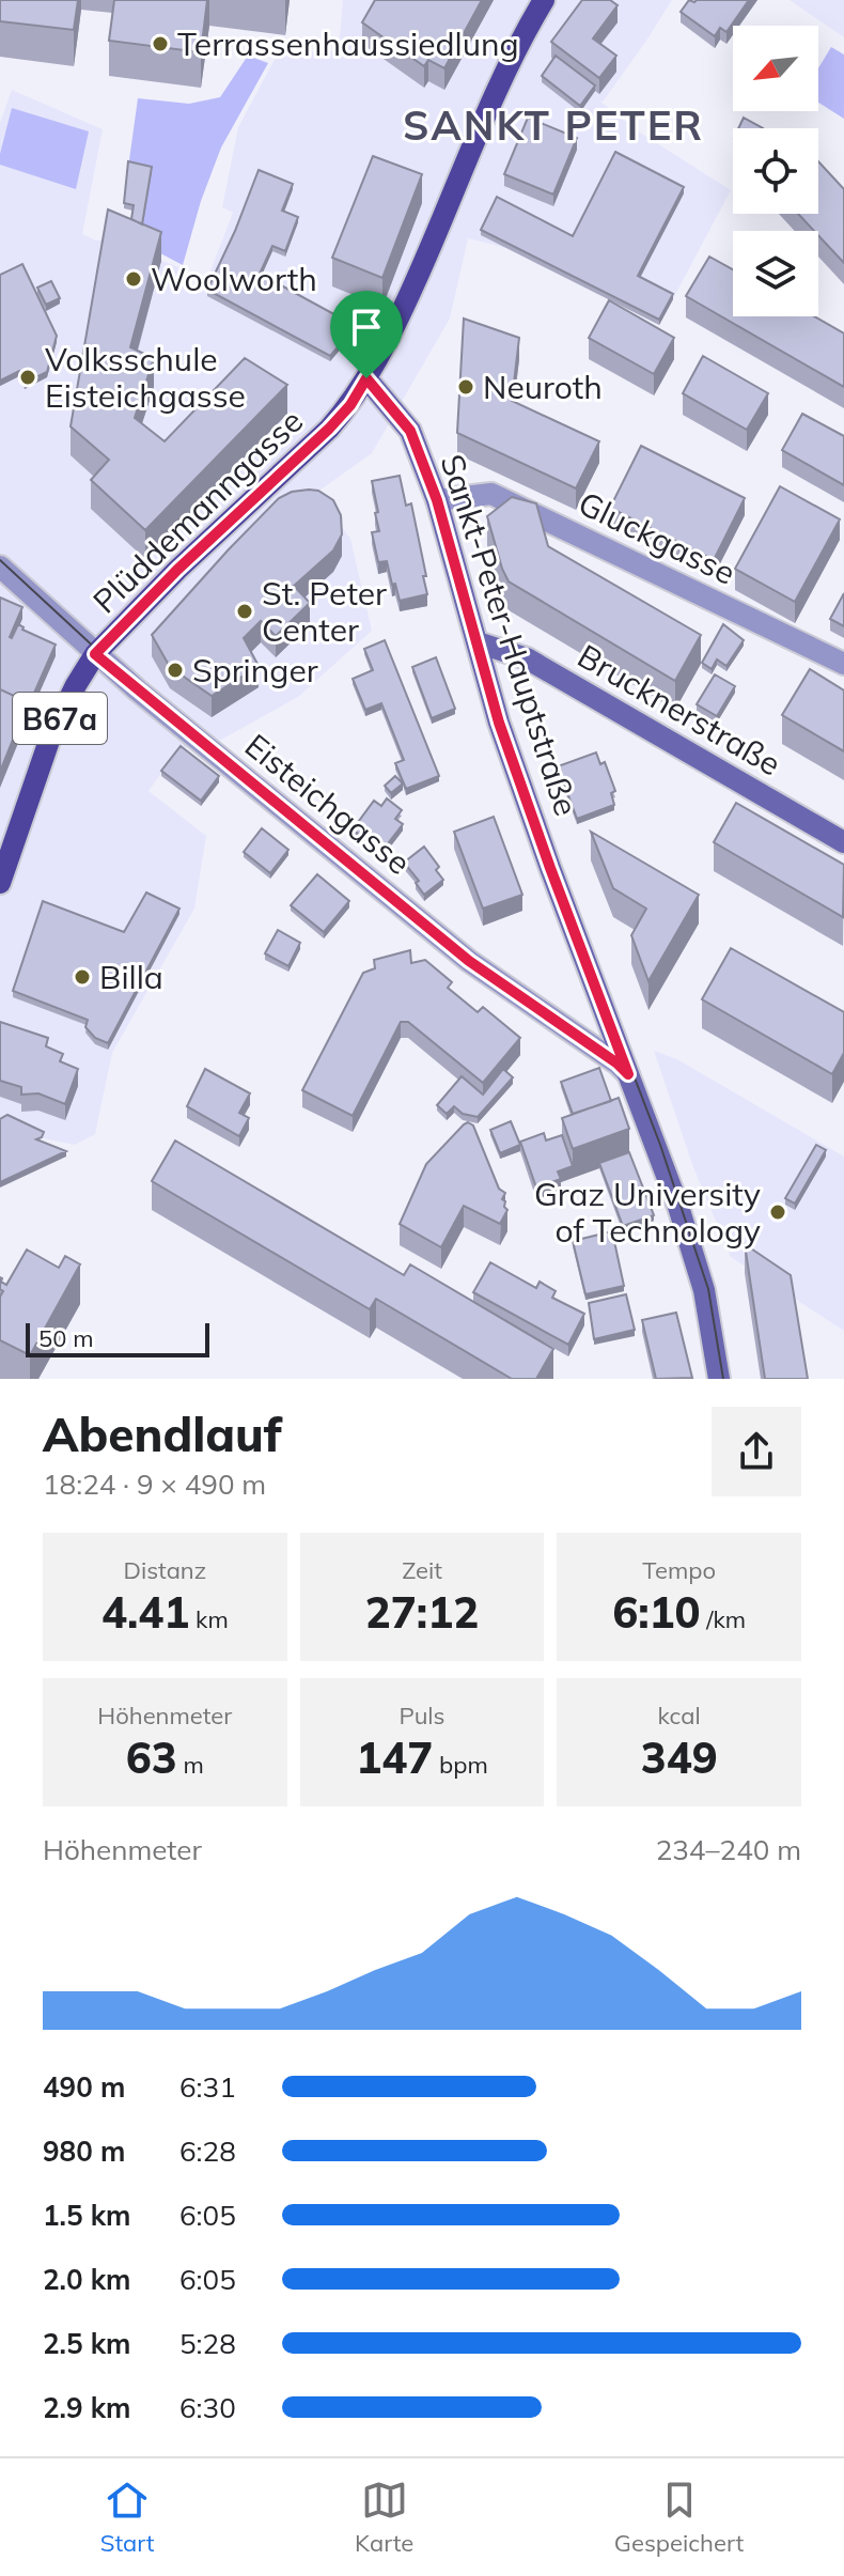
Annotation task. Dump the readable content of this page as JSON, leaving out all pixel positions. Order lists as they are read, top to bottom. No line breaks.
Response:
{"streets":{"main road":["Plüddemanngasse","Sankt-Peter-Hauptstraße","Brucknerstraße","B67a"],"street":["Gluckgasse","Eisteichgasse"]},"crossings":[["Plüddemanngasse","Sankt-Peter-Hauptstraße"],["Plüddemanngasse","B67a"],["Plüddemanngasse","Eisteichgasse"],["Gluckgasse","Sankt-Peter-Hauptstraße"],["Sankt-Peter-Hauptstraße","Brucknerstraße"],["Sankt-Peter-Hauptstraße","B67a"],["Sankt-Peter-Hauptstraße","Eisteichgasse"]],"districts":["SANKT PETER"],"places":["Terrassenhaussiedlung","Woolworth","Volksschule Eisteichgasse","Neuroth","St. Peter Center","Springer","Billa","Graz University of Technology"],"scale_bar":"50 m","north":"bottom left","page":{"scale":"50 m","heading":["Abendlauf","18:24 · 9 × 490 m"],"stats":[["Distanz","4.41 km"],["Zeit","27:12"],["Tempo","6:10 /km"],["Höhenmeter","63 m"],["Puls","147 bpm"],["kcal","349"]],"chart":["Höhenmeter","234–240 m"],"list":[{"name":"490 m","note":"6:31"},{"name":"980 m","note":"6:28"},{"name":"1.5 km","note":"6:05"},{"name":"2.0 km","note":"6:05"},{"name":"2.5 km","note":"5:28"},{"name":"2.9 km","note":"6:30"}],"tabs":["Start","Karte","Gespeichert"]}}
